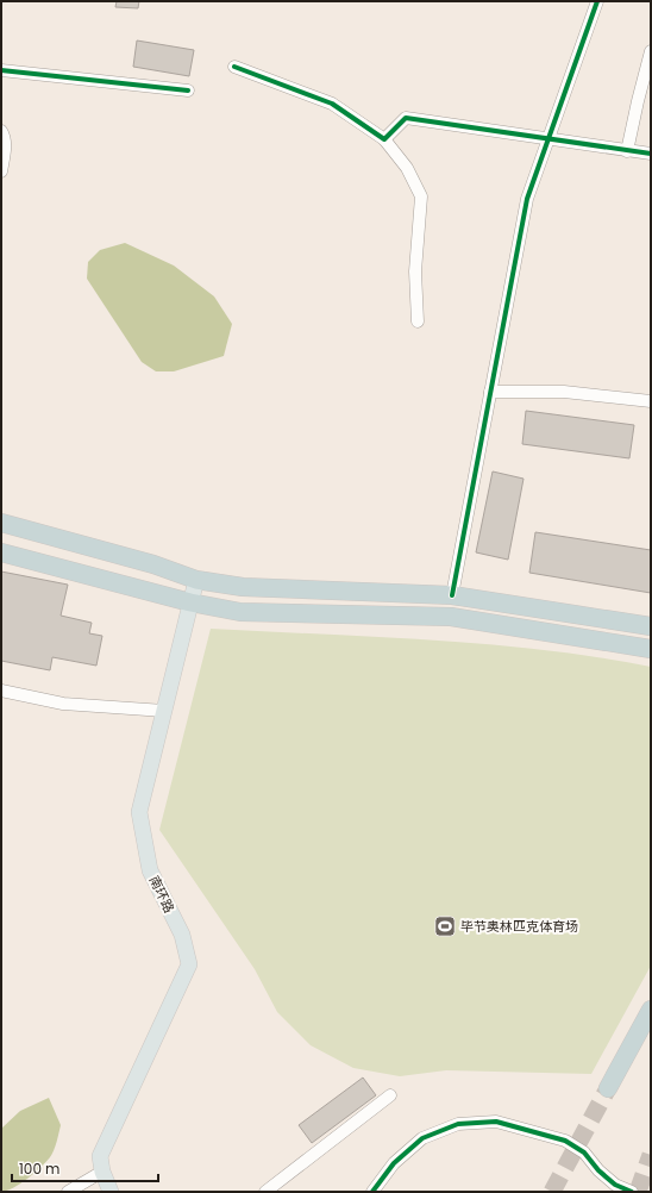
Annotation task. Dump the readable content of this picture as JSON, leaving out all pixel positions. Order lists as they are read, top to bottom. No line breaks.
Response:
{"streets":{"main road":["南环路"]},"places":{"sports":["毕节奥林匹克体育场"]},"scale_bar":"100 m"}
